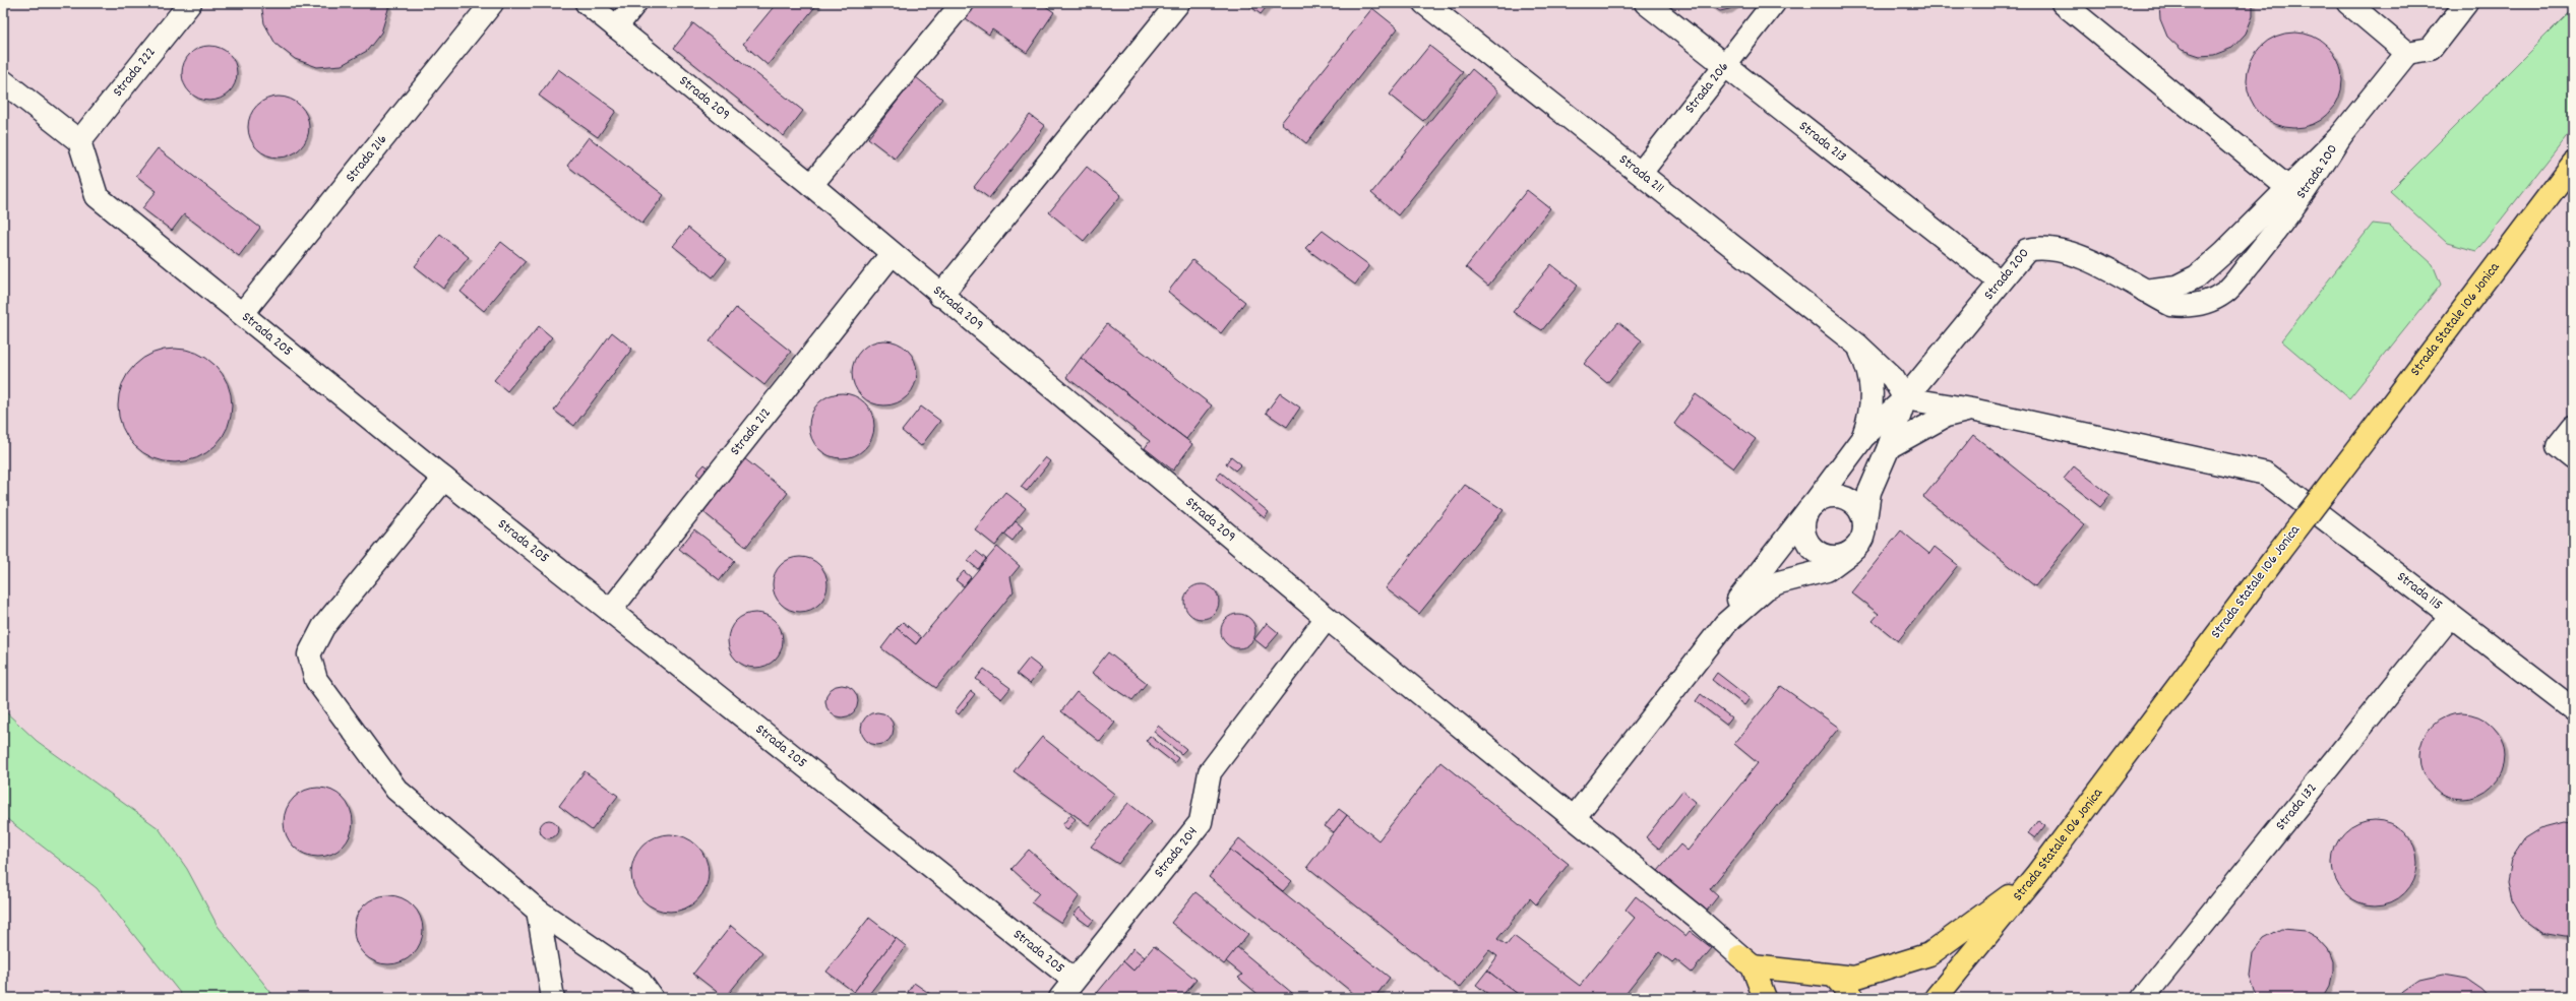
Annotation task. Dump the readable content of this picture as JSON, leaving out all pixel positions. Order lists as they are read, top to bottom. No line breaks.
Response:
{"streets":{"main road":["Strada Statale 106 Jonica"],"lane":["Strada 222","Strada 206","Strada 209","Strada 213","Strada 216","Strada 200","Strada 211","Strada 205","Strada 212","Strada 115","Strada 132","Strada 204"]},"crossings":[["Strada 222","Strada 205"],["Strada 206","Strada 213"],["Strada 206","Strada 211"],["Strada 209","Strada 212"],["Strada 209","Strada 204"],["Strada 213","Strada 200"],["Strada 216","Strada 205"],["Strada 200","Strada 211"],["Strada 205","Strada 212"],["Strada 205","Strada 204"],["Strada 115","Strada 132"]]}
